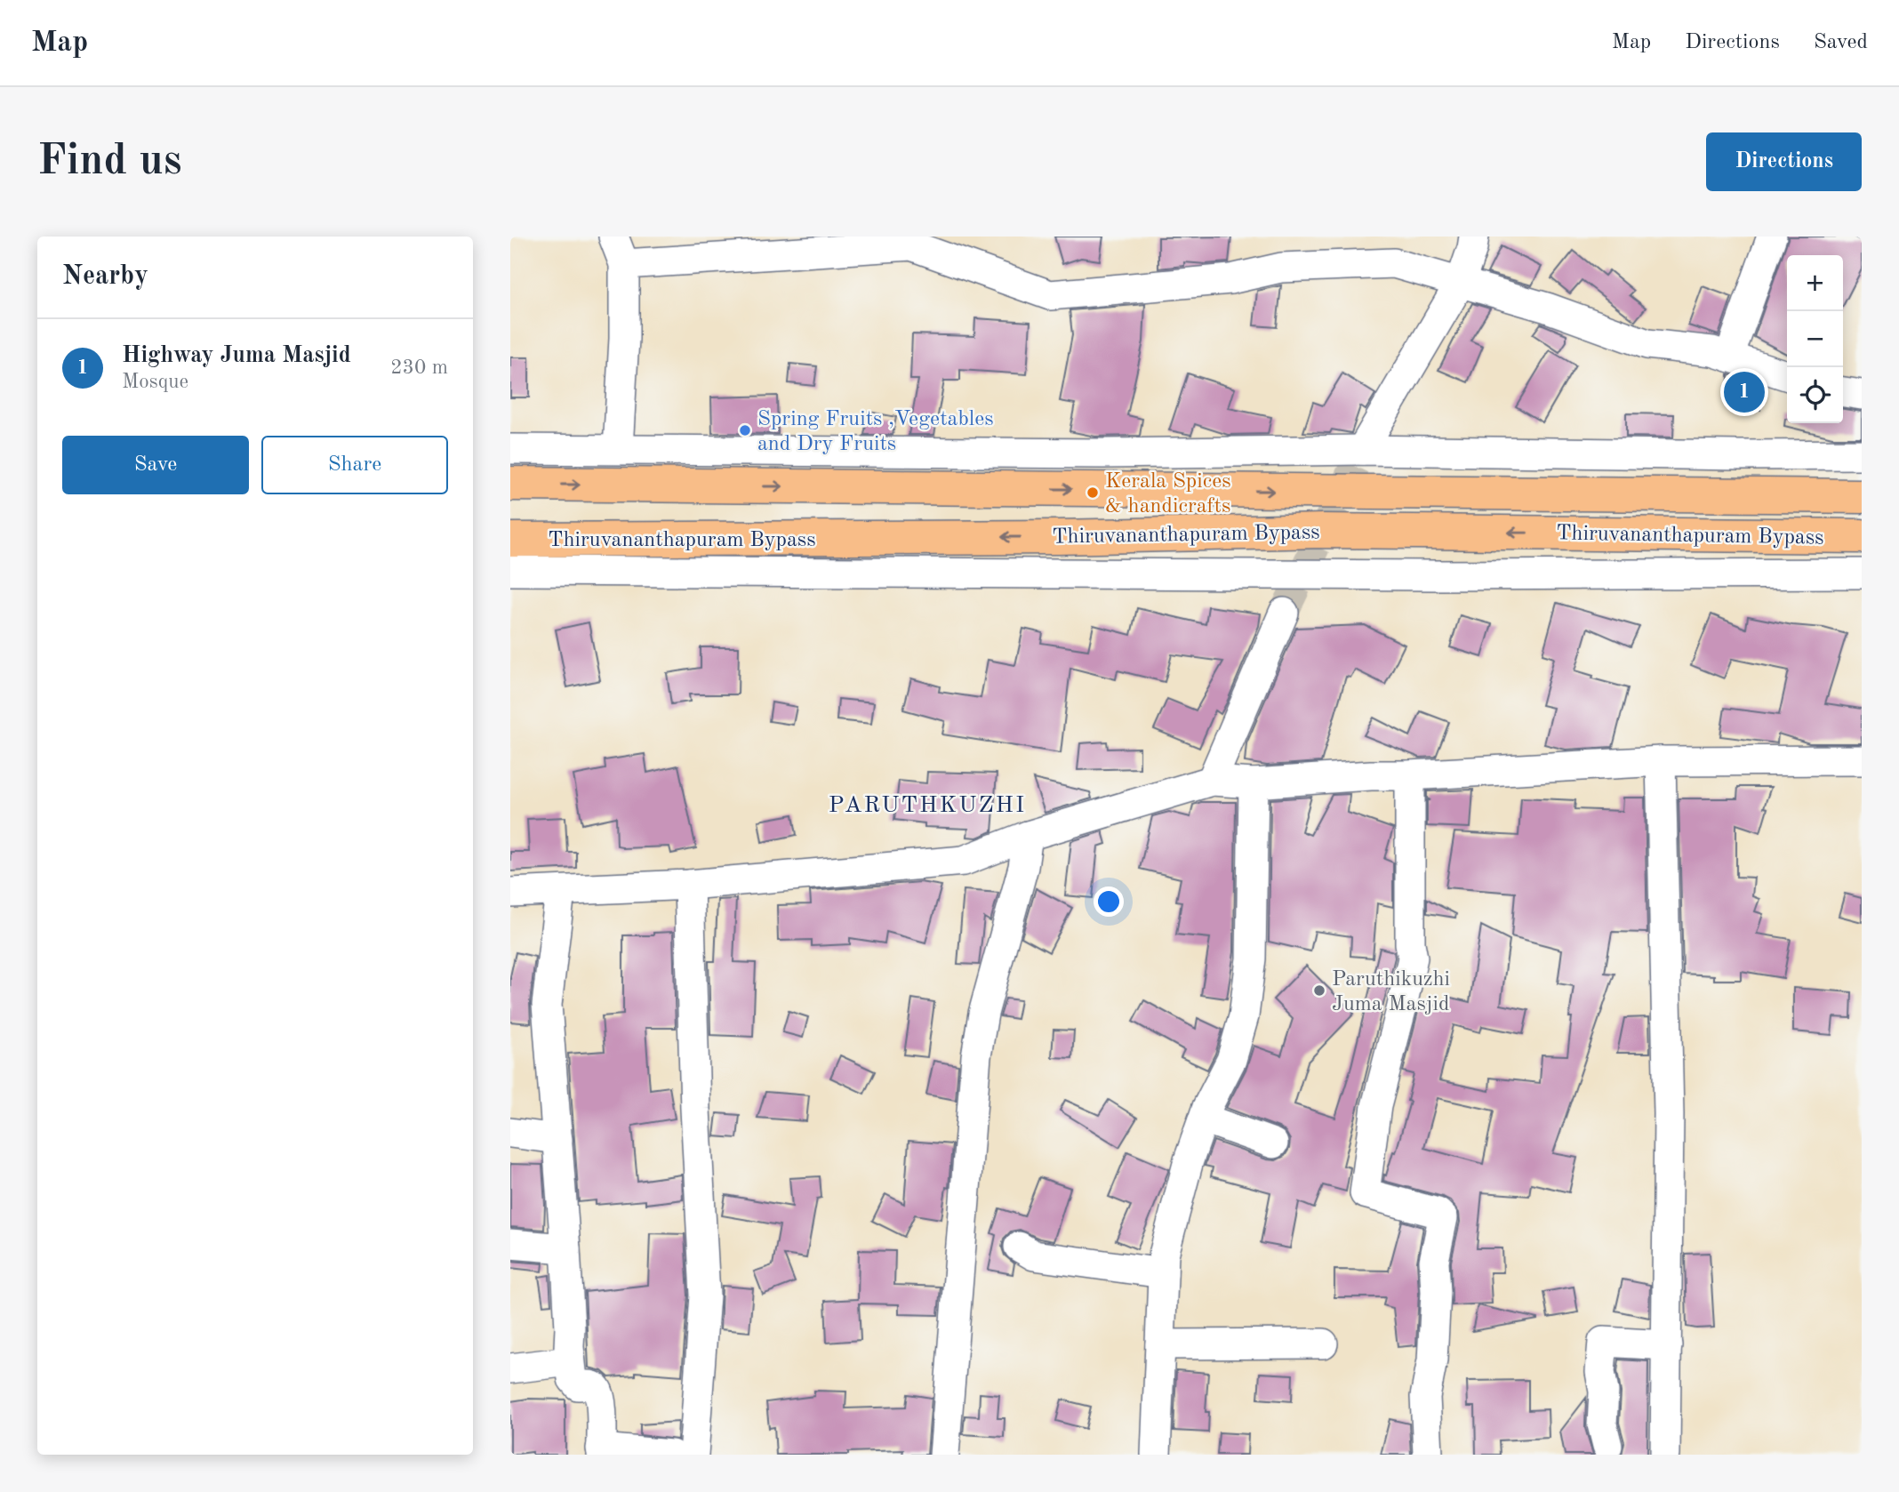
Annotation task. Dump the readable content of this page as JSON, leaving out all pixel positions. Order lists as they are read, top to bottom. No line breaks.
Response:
{"streets":{"highway":["Thiruvananthapuram Bypass"]},"districts":["PARUTHKUZHI"],"places":["Spring Fruits ,Vegetables and Dry Fruits","Kerala Spices & handicrafts","Paruthikuzhi Juma Masjid"],"page":{"header":"Map","nav":["Map","Directions","Saved"],"buttons":["Directions",["Save","Share"]],"title":"Find us","heading":"Nearby","map_buttons":["+","−"],"list":[{"mark":"1","name":"Highway Juma Masjid","note":"Mosque","value":"230 m"}],"pins":"1"}}
